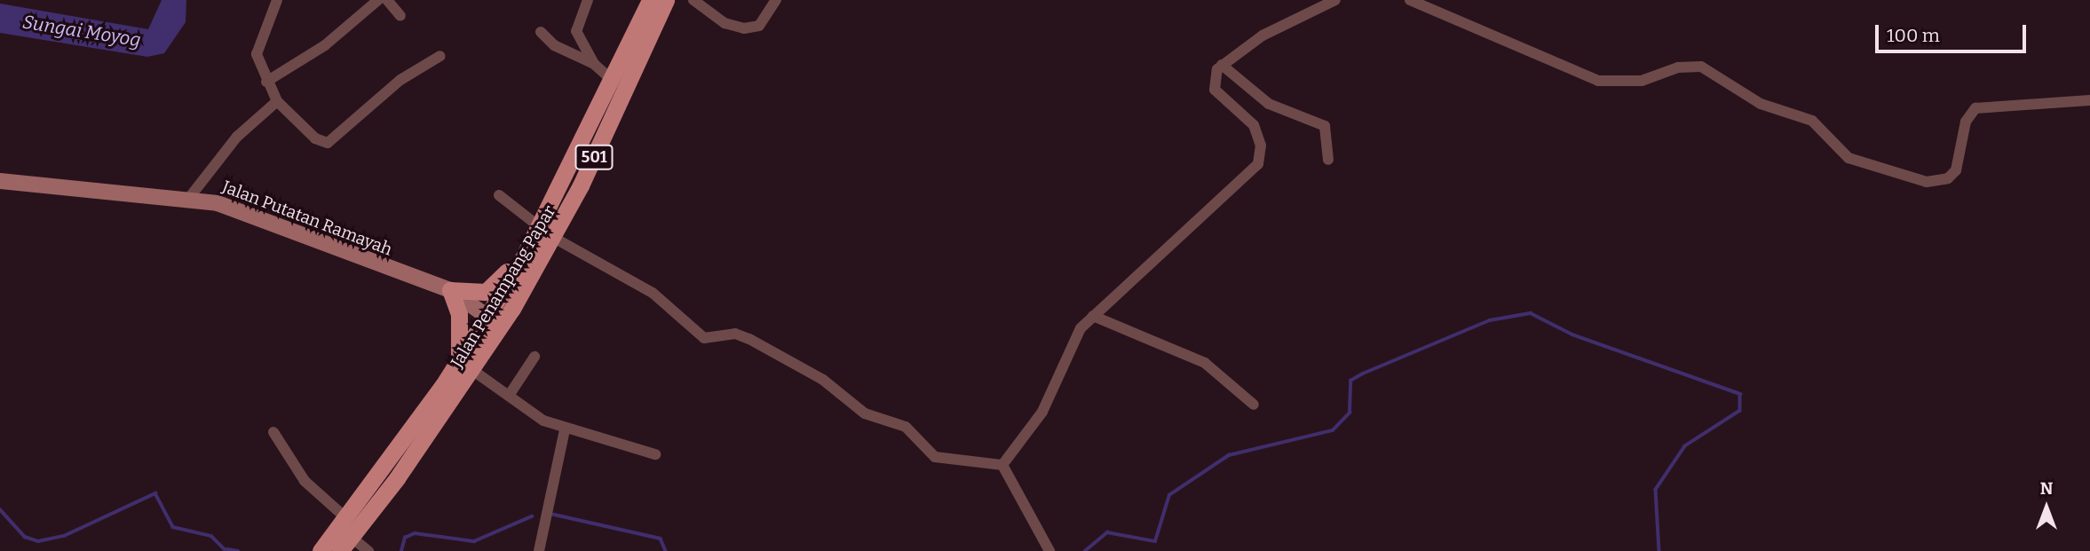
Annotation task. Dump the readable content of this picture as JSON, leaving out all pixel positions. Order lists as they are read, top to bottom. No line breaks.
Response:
{"streets":{"main road":["501","Jalan Putatan Ramayah","Jalan Penampang Papar"]},"crossings":[["Jalan Putatan Ramayah","Jalan Penampang Papar"]],"water":["Sungai Moyog"],"scale_bar":"100 m","north":"top"}
